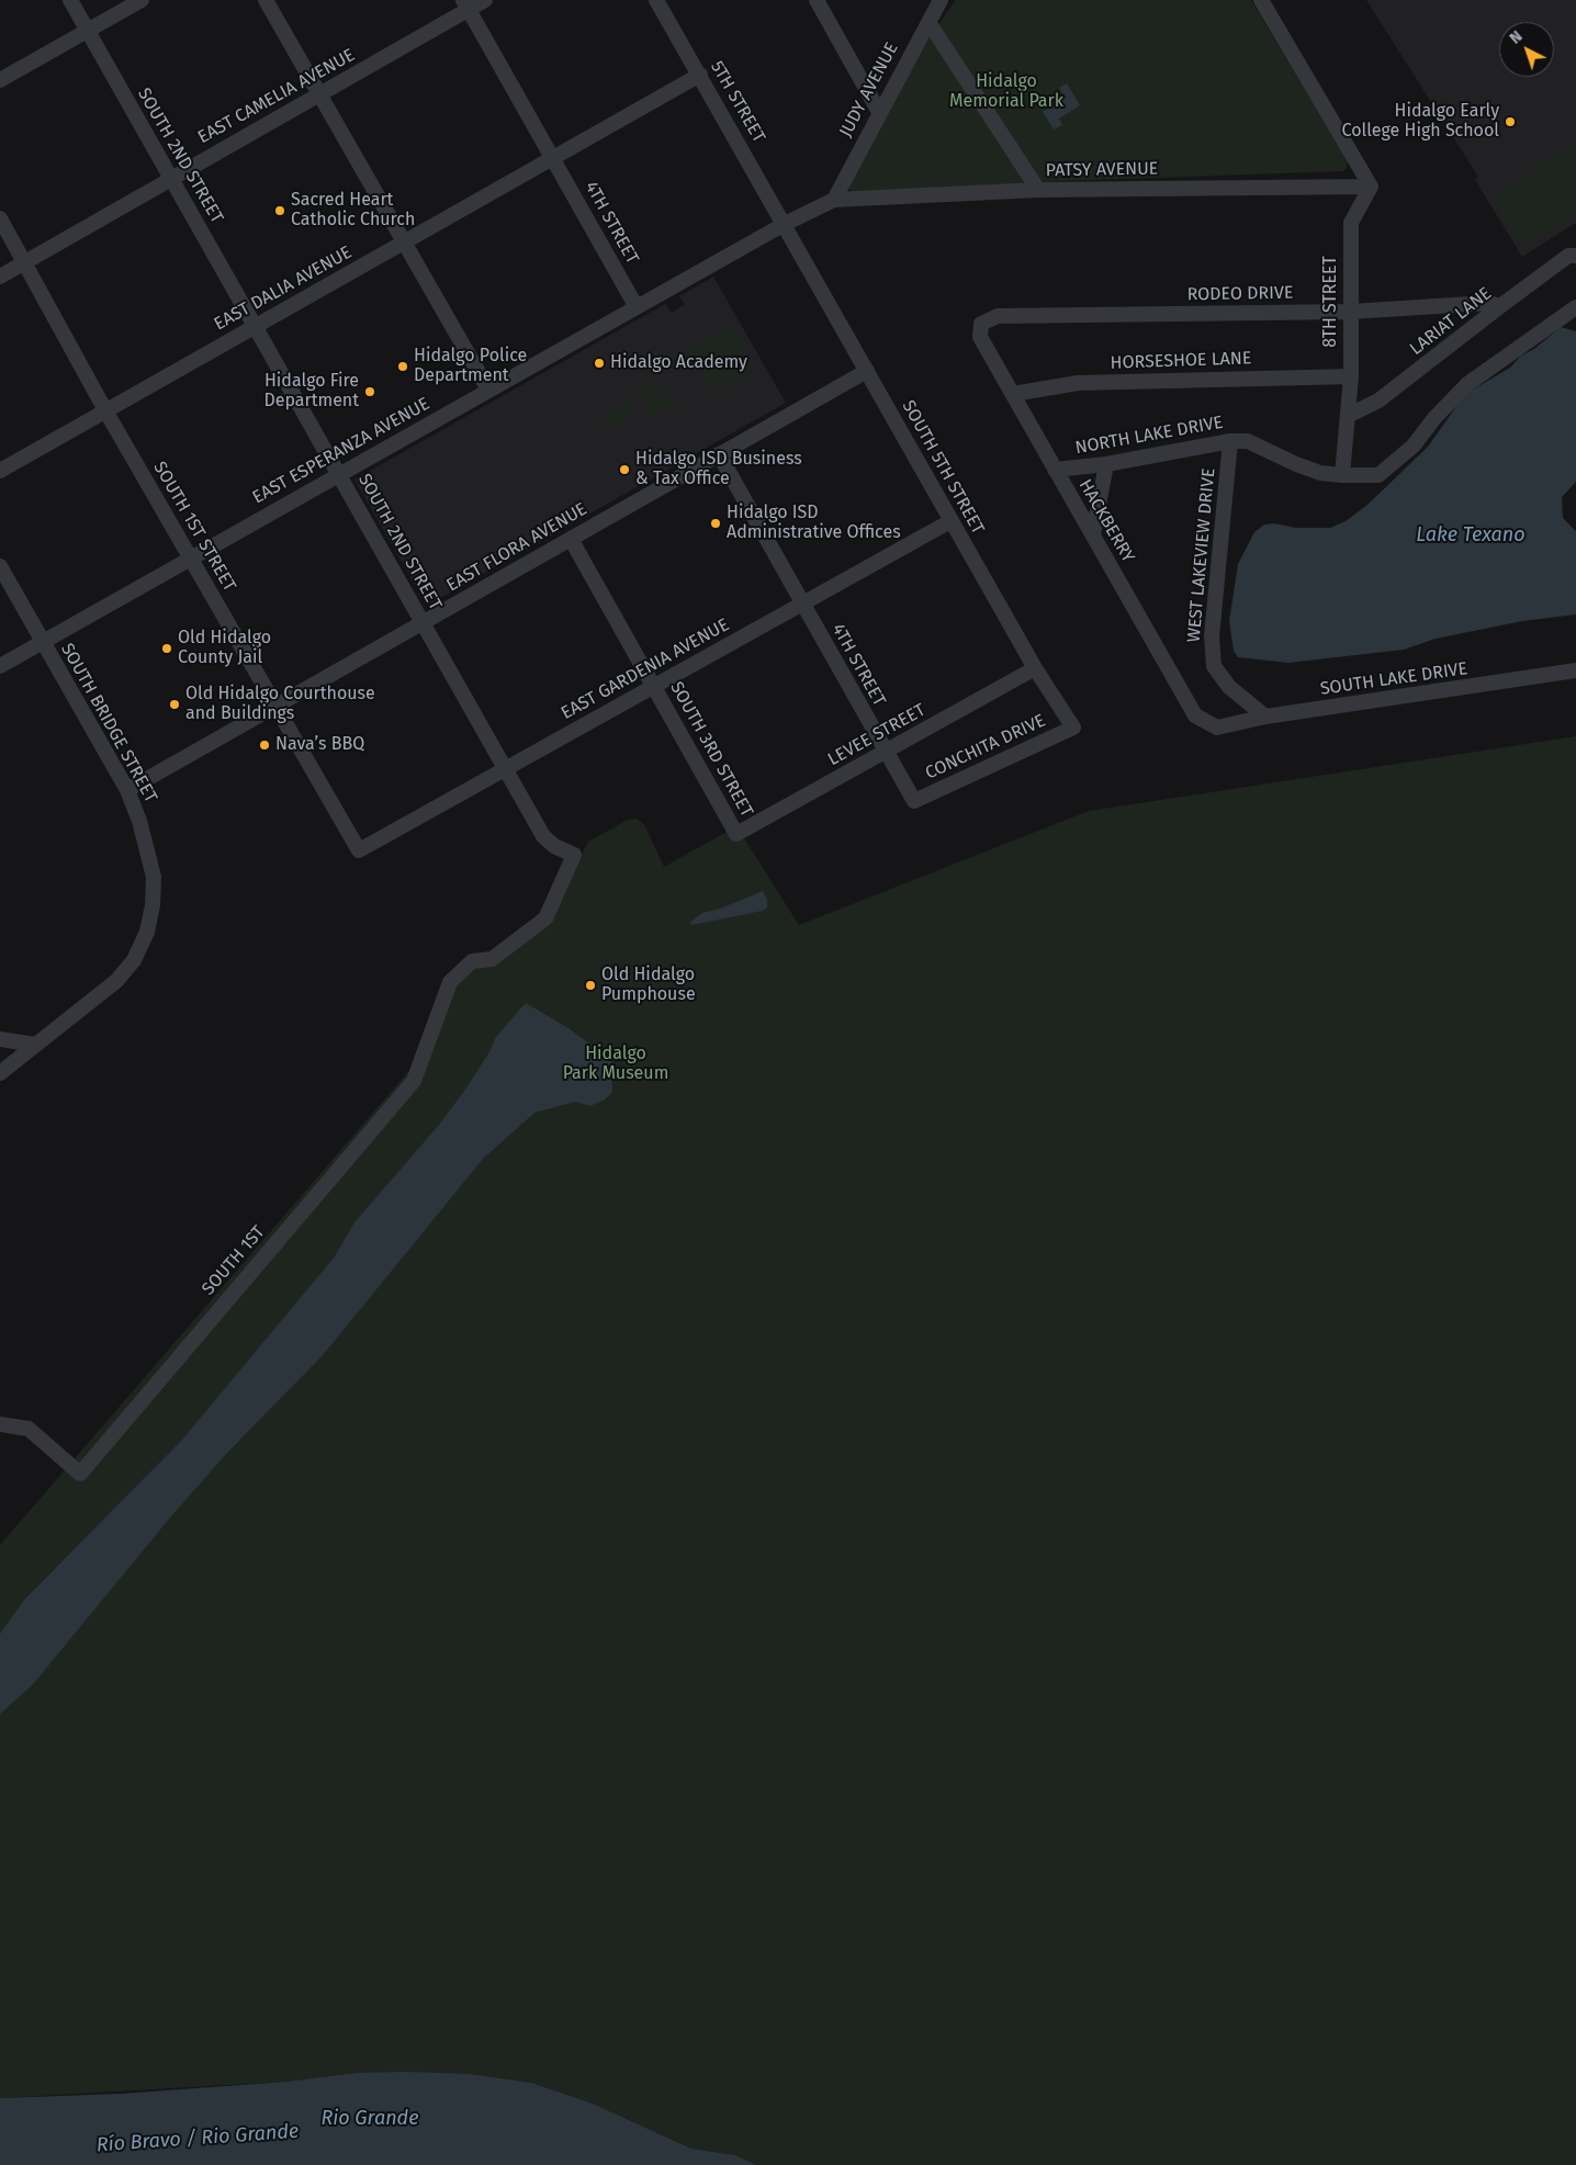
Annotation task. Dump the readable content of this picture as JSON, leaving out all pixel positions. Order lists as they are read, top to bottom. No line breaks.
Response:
{"streets":{"street":["JUDY AVENUE","EAST CAMELIA AVENUE","5TH STREET","SOUTH 2ND STREET","PATSY AVENUE","4TH STREET","EAST DALIA AVENUE","RODEO DRIVE","8TH STREET","LARIAT LANE","HORSESHOE LANE","NORTH LAKE DRIVE","EAST ESPERANZA AVENUE","SOUTH 5TH STREET","HACKBERRY","SOUTH 1ST STREET","EAST FLORA AVENUE","WEST LAKEVIEW DRIVE","EAST GARDENIA AVENUE","SOUTH LAKE DRIVE","SOUTH BRIDGE STREET","LEVEE STREET","CONCHITA DRIVE","SOUTH 3RD STREET","SOUTH 1ST"]},"crossings":[["JUDY AVENUE","PATSY AVENUE"],["JUDY AVENUE","EAST ESPERANZA AVENUE"],["EAST CAMELIA AVENUE","SOUTH 2ND STREET"],["EAST CAMELIA AVENUE","4TH STREET"],["EAST CAMELIA AVENUE","SOUTH 1ST STREET"],["5TH STREET","EAST DALIA AVENUE"],["5TH STREET","EAST ESPERANZA AVENUE"],["5TH STREET","SOUTH 5TH STREET"],["SOUTH 2ND STREET","EAST DALIA AVENUE"],["SOUTH 2ND STREET","EAST ESPERANZA AVENUE"],["SOUTH 2ND STREET","EAST FLORA AVENUE"],["SOUTH 2ND STREET","EAST GARDENIA AVENUE"],["SOUTH 2ND STREET","SOUTH 1ST"],["PATSY AVENUE","8TH STREET"],["PATSY AVENUE","EAST ESPERANZA AVENUE"],["4TH STREET","EAST DALIA AVENUE"],["4TH STREET","EAST ESPERANZA AVENUE"],["4TH STREET","EAST FLORA AVENUE"],["4TH STREET","EAST GARDENIA AVENUE"],["4TH STREET","LEVEE STREET"],["4TH STREET","CONCHITA DRIVE"],["EAST DALIA AVENUE","SOUTH 1ST STREET"],["RODEO DRIVE","8TH STREET"],["RODEO DRIVE","LARIAT LANE"],["RODEO DRIVE","HACKBERRY"],["8TH STREET","LARIAT LANE"],["8TH STREET","HORSESHOE LANE"],["8TH STREET","NORTH LAKE DRIVE"],["HORSESHOE LANE","HACKBERRY"],["NORTH LAKE DRIVE","HACKBERRY"],["NORTH LAKE DRIVE","WEST LAKEVIEW DRIVE"],["EAST ESPERANZA AVENUE","SOUTH 5TH STREET"],["EAST ESPERANZA AVENUE","SOUTH 1ST STREET"],["EAST ESPERANZA AVENUE","SOUTH BRIDGE STREET"],["SOUTH 5TH STREET","EAST FLORA AVENUE"],["SOUTH 5TH STREET","EAST GARDENIA AVENUE"],["SOUTH 5TH STREET","LEVEE STREET"],["SOUTH 5TH STREET","CONCHITA DRIVE"],["HACKBERRY","SOUTH LAKE DRIVE"],["SOUTH 1ST STREET","EAST FLORA AVENUE"],["SOUTH 1ST STREET","EAST GARDENIA AVENUE"],["EAST FLORA AVENUE","SOUTH BRIDGE STREET"],["EAST FLORA AVENUE","SOUTH 3RD STREET"],["WEST LAKEVIEW DRIVE","SOUTH LAKE DRIVE"],["EAST GARDENIA AVENUE","SOUTH 3RD STREET"],["LEVEE STREET","SOUTH 3RD STREET"]],"water":["Lake Texano","Rio Grande","Río Bravo / Rio Grande"],"parks":["Hidalgo Memorial Park","Hidalgo Park Museum"],"places":["Hidalgo Early College High School","Sacred Heart Catholic Church","Hidalgo Academy","Hidalgo Police Department","Hidalgo Fire Department","Hidalgo ISD Business & Tax Office","Hidalgo ISD Administrative Offices","Old Hidalgo County Jail","Old Hidalgo Courthouse and Buildings","Nava’s BBQ","Old Hidalgo Pumphouse"],"north":"top left"}
